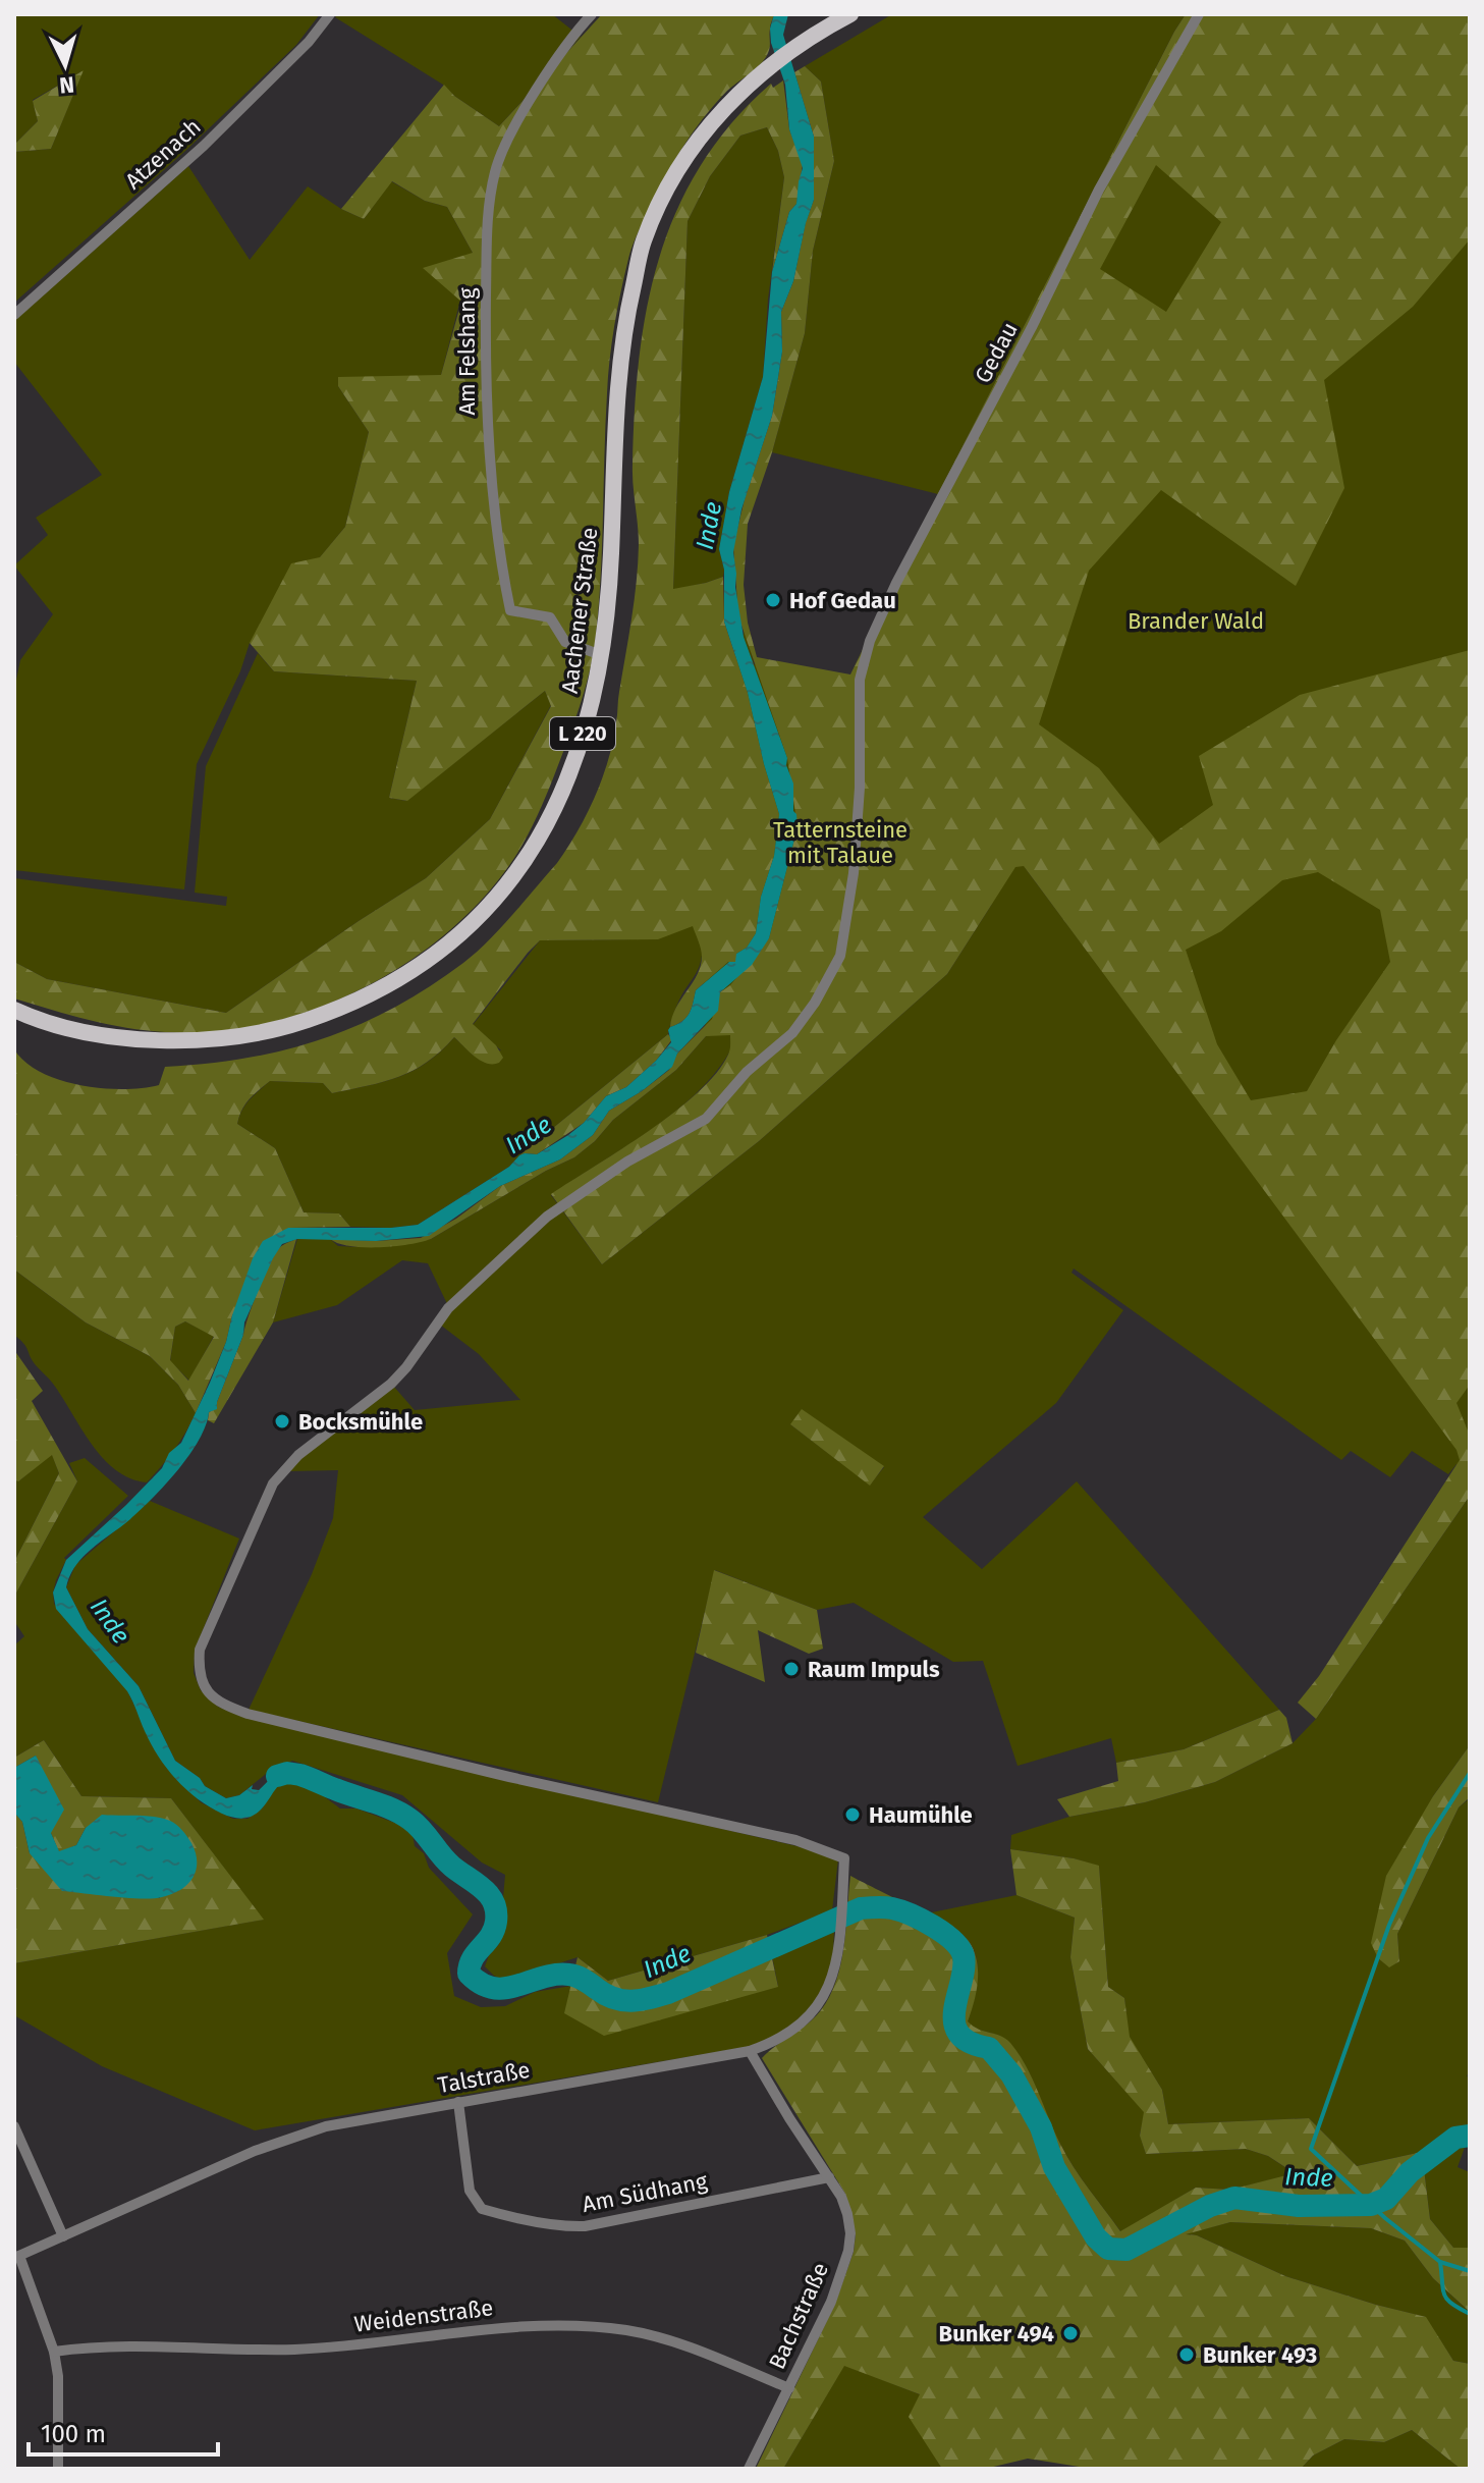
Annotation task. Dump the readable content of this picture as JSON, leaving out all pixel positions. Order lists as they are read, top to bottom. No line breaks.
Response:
{"streets":{"main road":["Aachener Straße","L 220"],"street":["Atzenach","Am Felshang","Gedau","Talstraße","Am Südhang","Weidenstraße","Bachstraße"]},"crossings":[["Am Felshang","Aachener Straße"],["Gedau","Talstraße"],["Talstraße","Am Südhang"],["Talstraße","Bachstraße"],["Am Südhang","Bachstraße"],["Weidenstraße","Bachstraße"]],"water":["Inde"],"parks":["Brander Wald","Tatternsteine mit Talaue"],"places":["Hof Gedau","Bocksmühle","Raum Impuls","Haumühle","Bunker 494","Bunker 493"],"scale_bar":"100 m","north":"bottom"}
